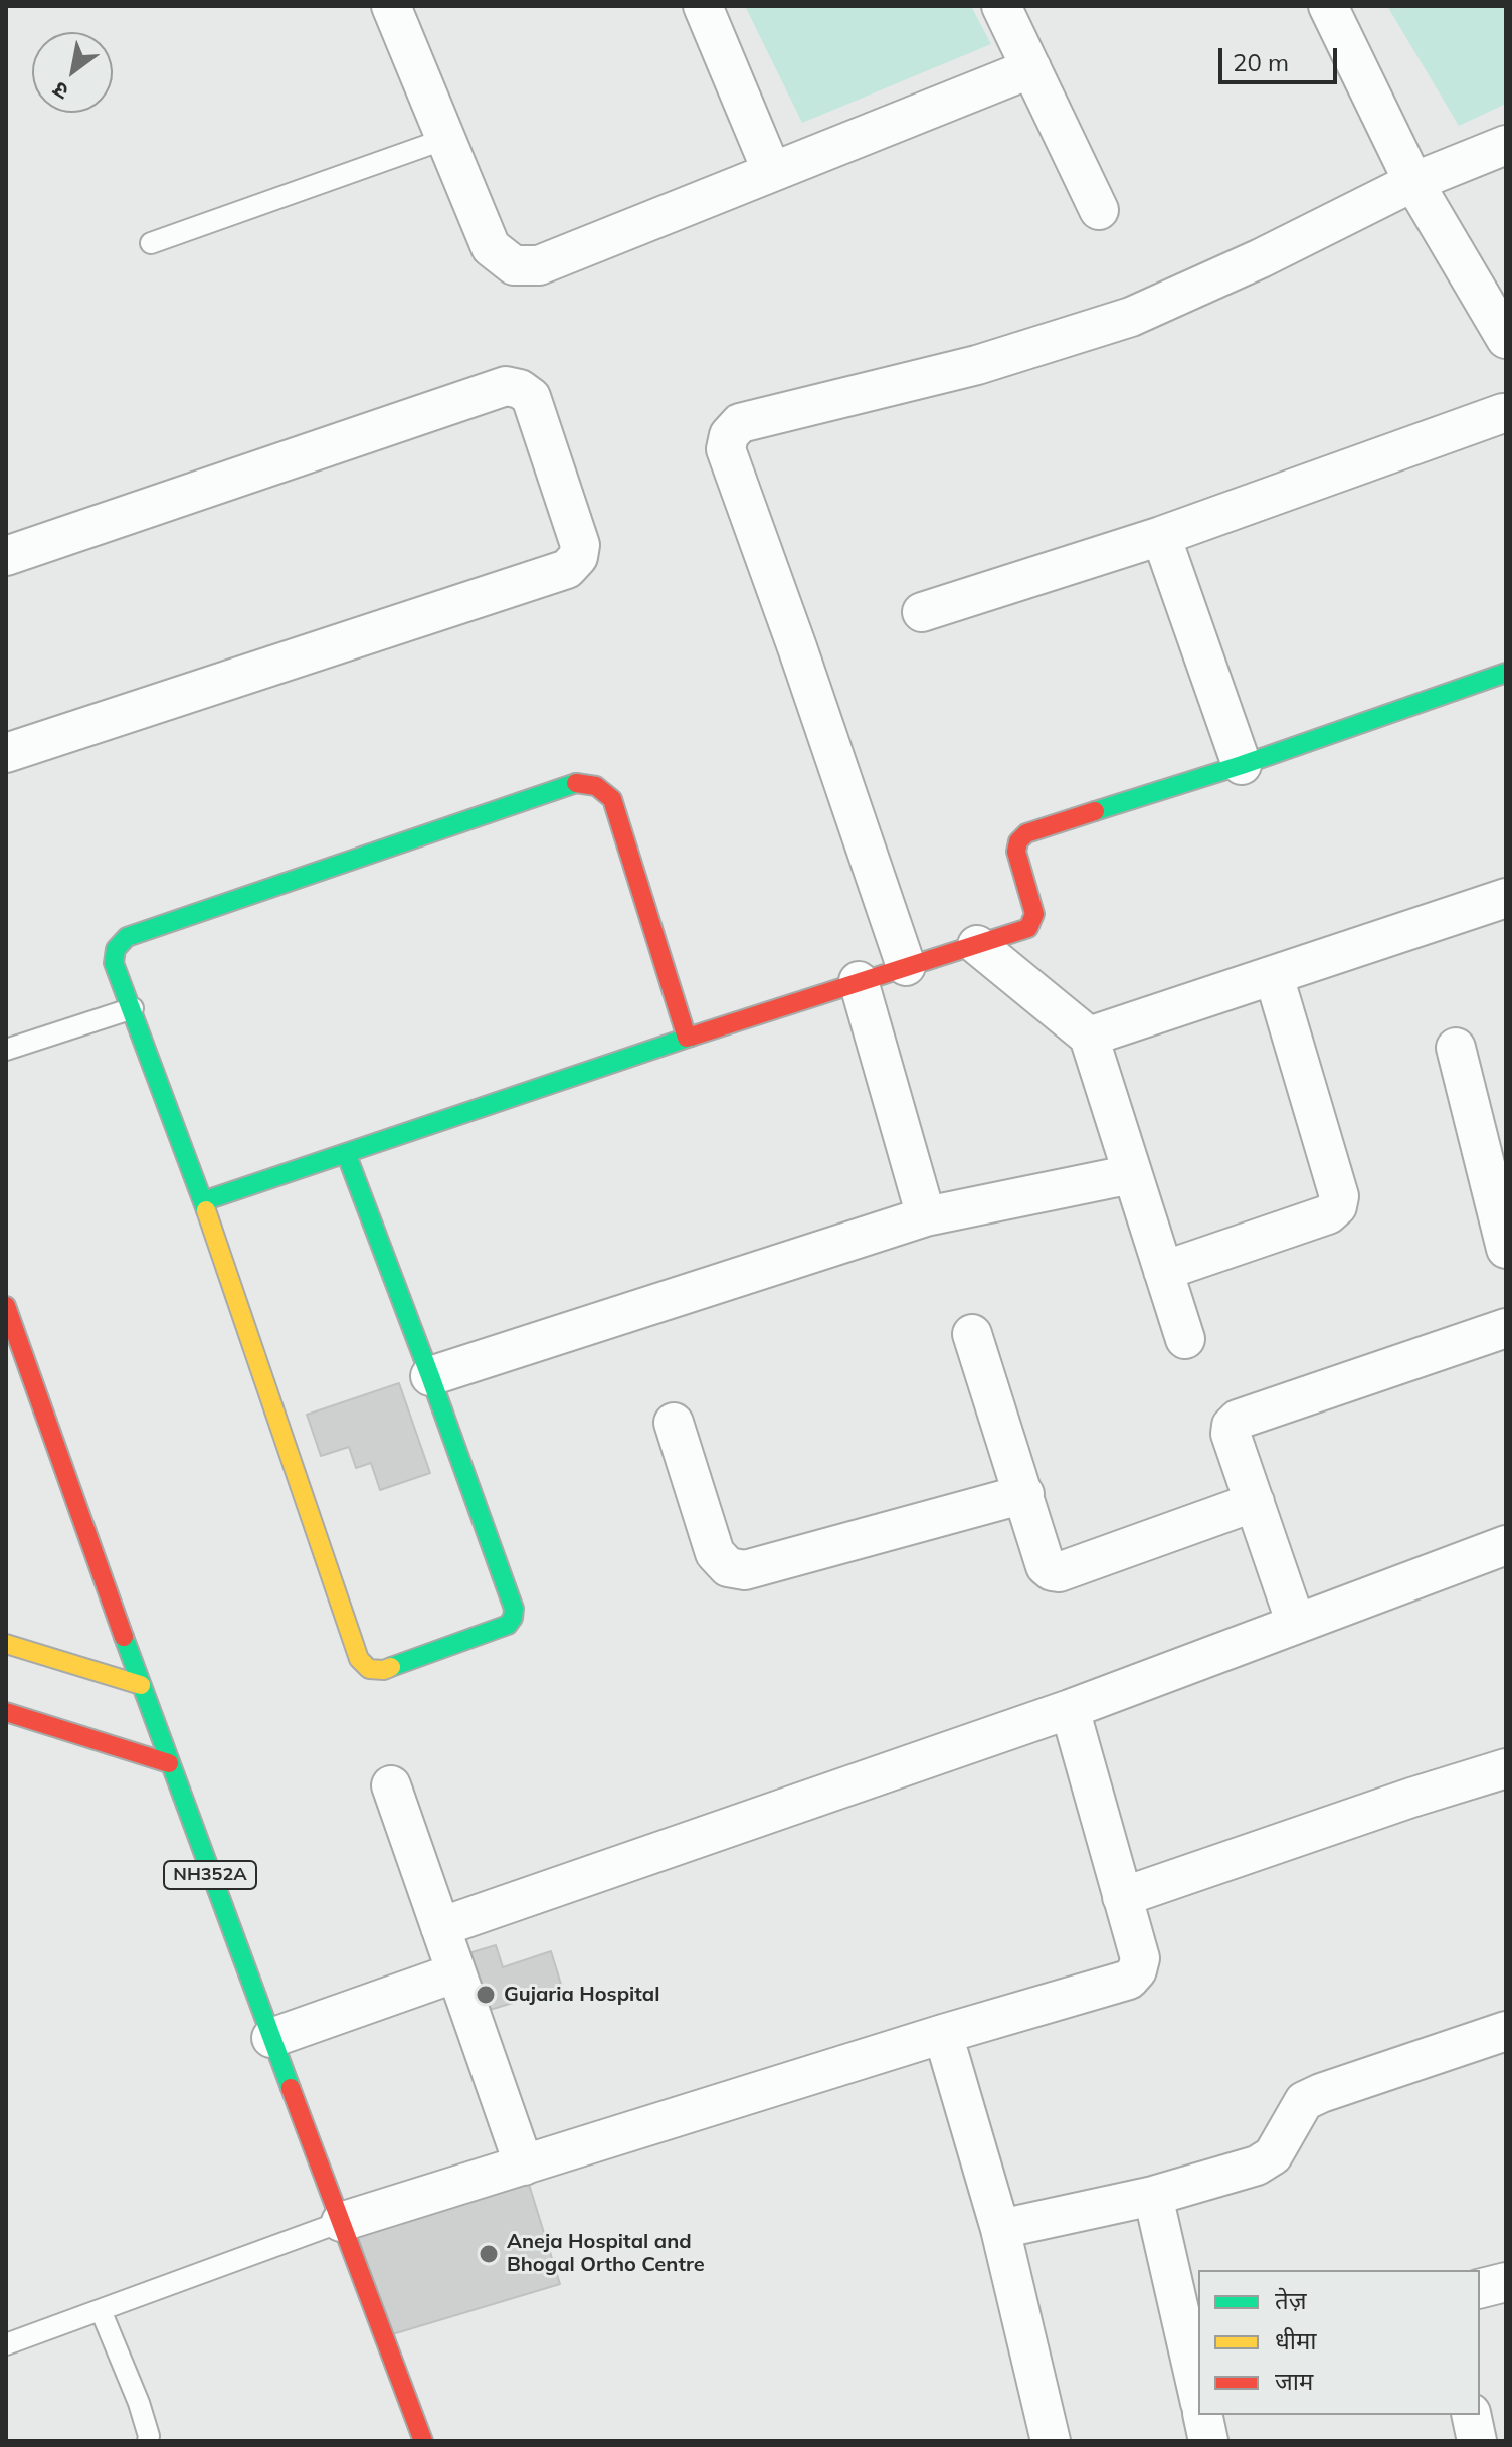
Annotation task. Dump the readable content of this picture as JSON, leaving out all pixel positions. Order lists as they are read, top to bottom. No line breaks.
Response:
{"streets":{"main road":["NH352A"]},"places":["Gujaria Hospital","Aneja Hospital and Bhogal Ortho Centre"],"legend":["तेज़","धीमा","जाम"],"scale_bar":"20 m","north":"bottom left"}
